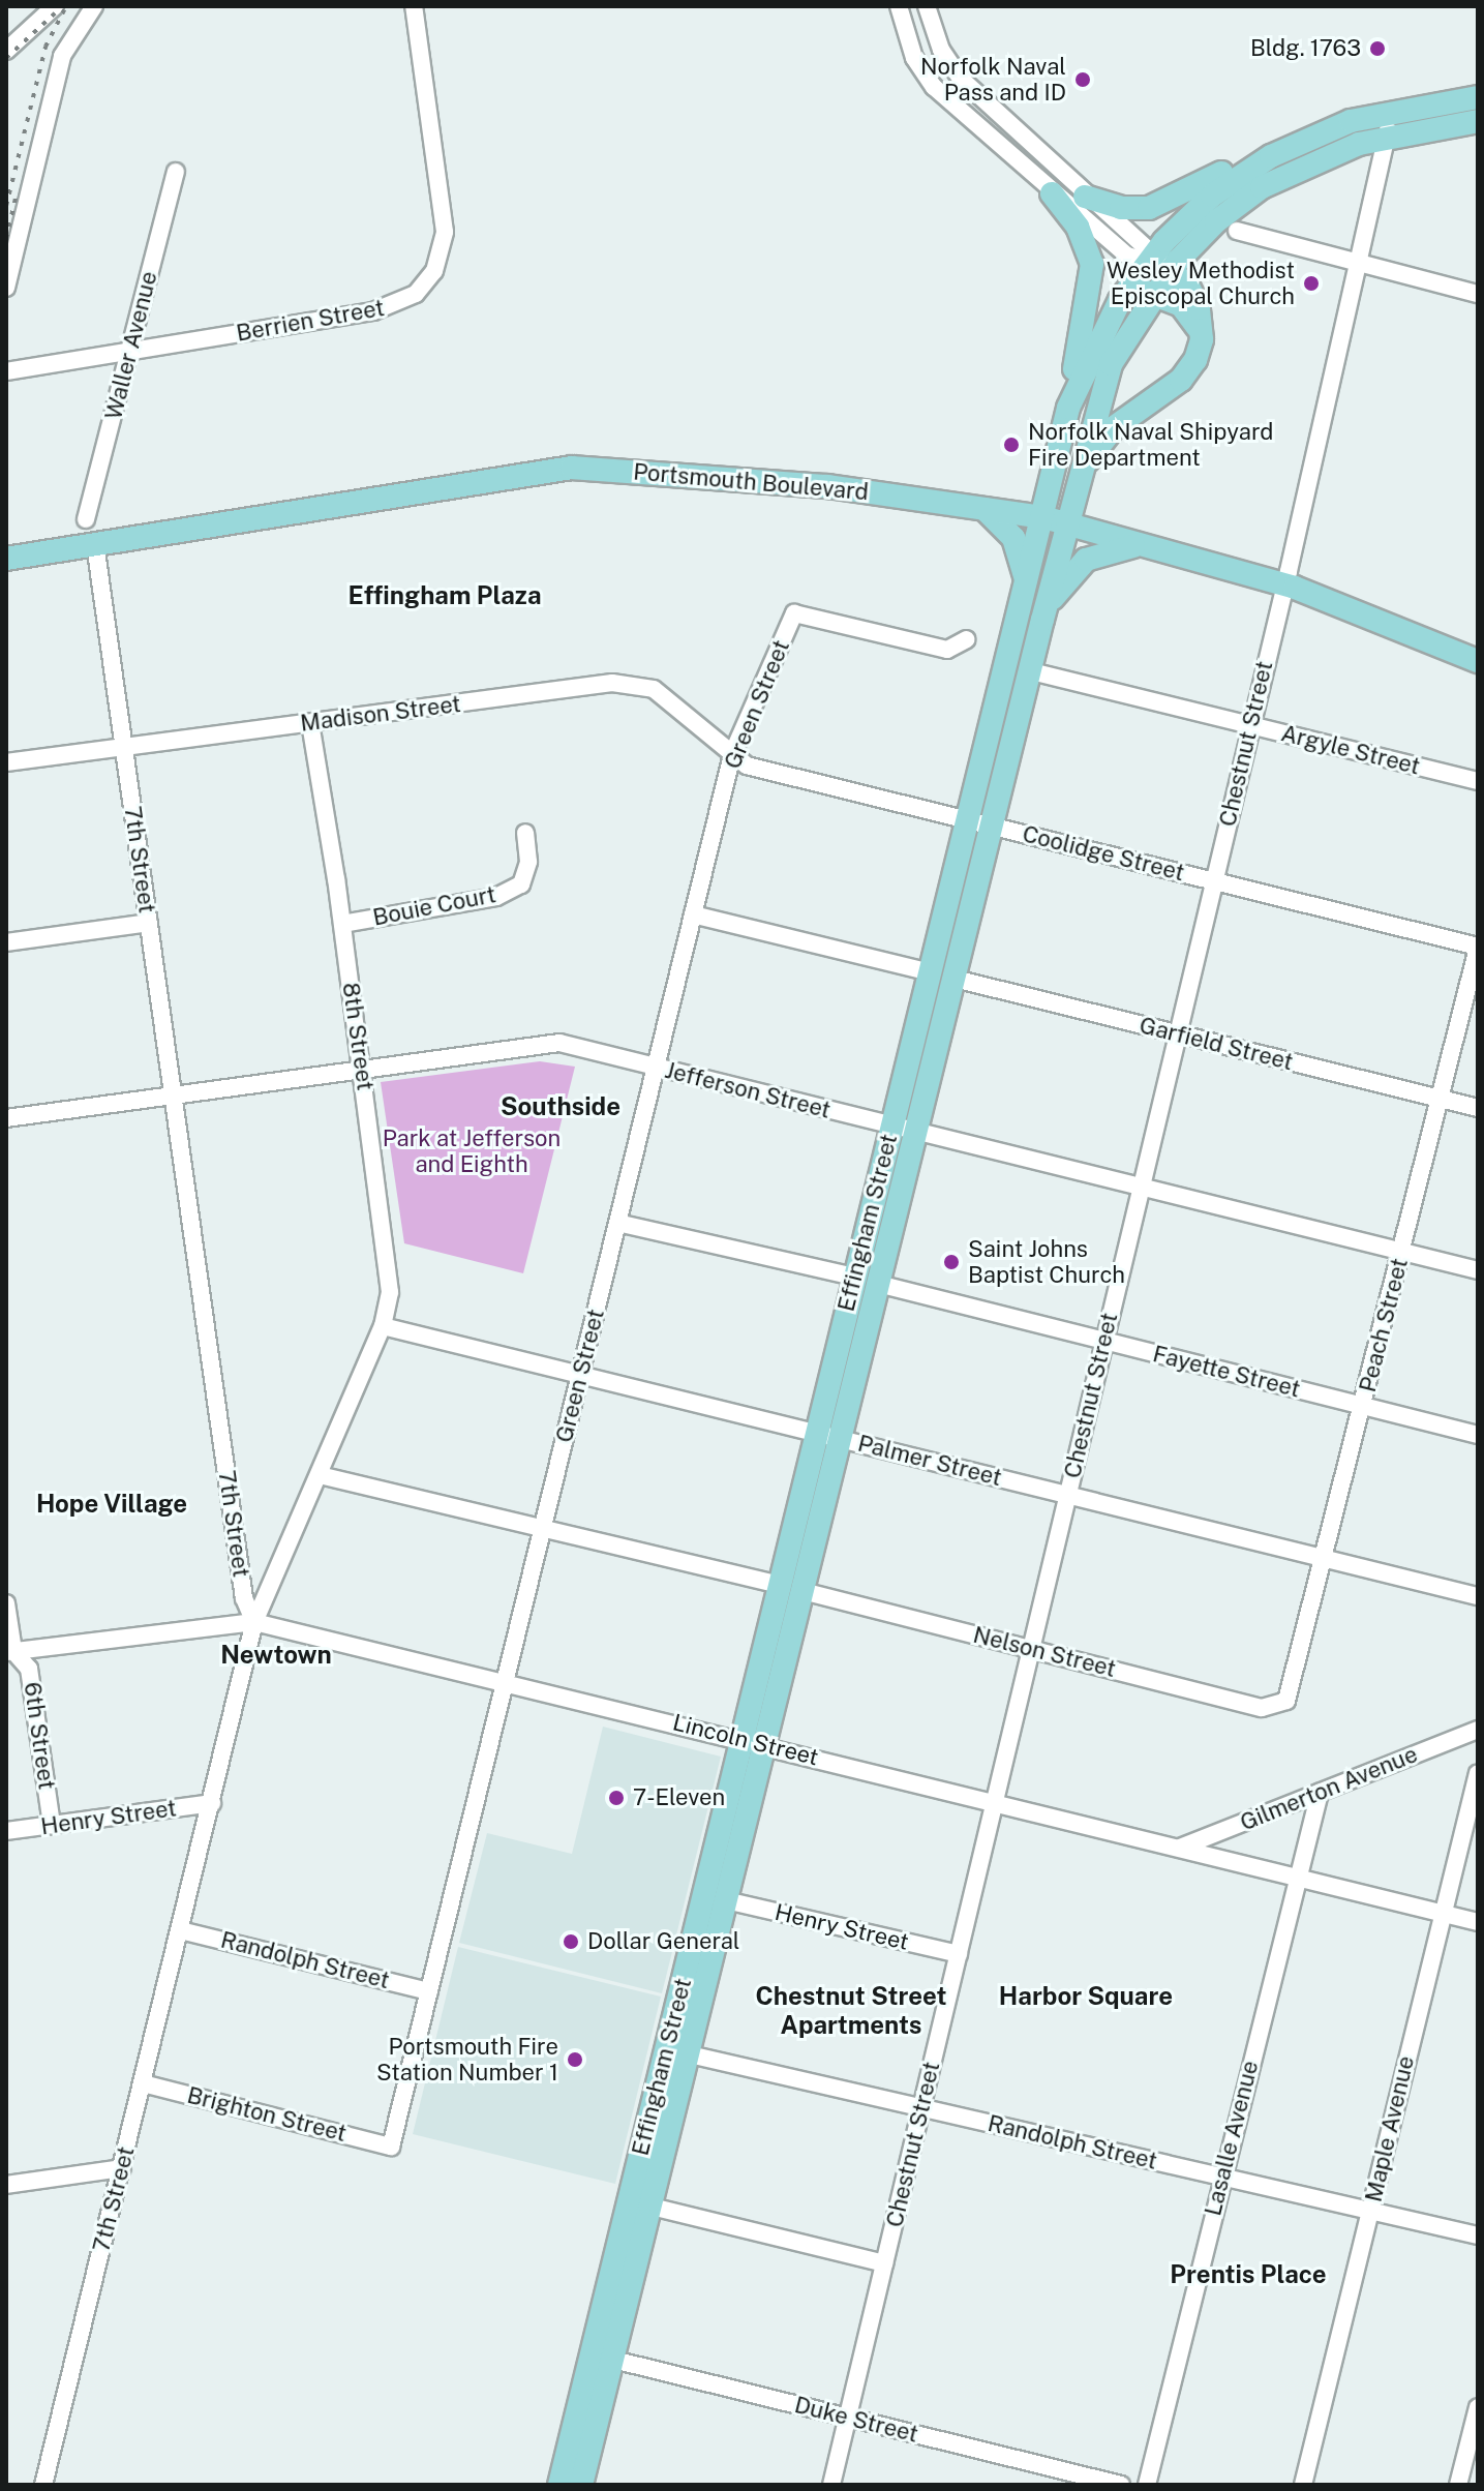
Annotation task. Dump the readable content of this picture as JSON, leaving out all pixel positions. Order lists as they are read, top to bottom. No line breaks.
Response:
{"streets":{"main road":["Portsmouth Boulevard","Effingham Street"],"street":["Berrien Street","Waller Avenue","Green Street","Madison Street","Chestnut Street","Argyle Street","Coolidge Street","7th Street","Bouie Court","8th Street","Garfield Street","Jefferson Street","Peach Street","Fayette Street","Palmer Street","Nelson Street","6th Street","Lincoln Street","Gilmerton Avenue","Henry Street","Randolph Street","Brighton Street","Maple Avenue","Lasalle Avenue","Duke Street"]},"crossings":[["Berrien Street","Waller Avenue"],["Portsmouth Boulevard","Chestnut Street"],["Portsmouth Boulevard","7th Street"],["Portsmouth Boulevard","Effingham Street"],["Green Street","Madison Street"],["Green Street","Coolidge Street"],["Green Street","Jefferson Street"],["Green Street","Palmer Street"],["Green Street","Nelson Street"],["Green Street","Lincoln Street"],["Green Street","Randolph Street"],["Green Street","Brighton Street"],["Madison Street","Coolidge Street"],["Madison Street","7th Street"],["Madison Street","8th Street"],["Chestnut Street","Argyle Street"],["Chestnut Street","Coolidge Street"],["Chestnut Street","Garfield Street"],["Chestnut Street","Jefferson Street"],["Chestnut Street","Effingham Street"],["Chestnut Street","Fayette Street"],["Chestnut Street","Palmer Street"],["Chestnut Street","Nelson Street"],["Chestnut Street","Lincoln Street"],["Chestnut Street","Henry Street"],["Chestnut Street","Randolph Street"],["Chestnut Street","Duke Street"],["Argyle Street","Effingham Street"],["Coolidge Street","Effingham Street"],["Coolidge Street","Peach Street"],["7th Street","8th Street"],["7th Street","Jefferson Street"],["7th Street","Lincoln Street"],["7th Street","Henry Street"],["7th Street","Randolph Street"],["7th Street","Brighton Street"],["Bouie Court","8th Street"],["8th Street","Jefferson Street"],["8th Street","Palmer Street"],["8th Street","Nelson Street"],["8th Street","Lincoln Street"],["Garfield Street","Effingham Street"],["Garfield Street","Peach Street"],["Jefferson Street","Effingham Street"],["Jefferson Street","Peach Street"],["Effingham Street","Fayette Street"],["Effingham Street","Palmer Street"],["Effingham Street","Nelson Street"],["Effingham Street","Lincoln Street"],["Effingham Street","Henry Street"],["Effingham Street","Randolph Street"],["Effingham Street","Duke Street"],["Peach Street","Fayette Street"],["Peach Street","Palmer Street"],["Peach Street","Nelson Street"],["6th Street","Lincoln Street"],["6th Street","Henry Street"],["Lincoln Street","Gilmerton Avenue"],["Lincoln Street","Maple Avenue"],["Lincoln Street","Lasalle Avenue"],["Gilmerton Avenue","Lasalle Avenue"],["Randolph Street","Maple Avenue"],["Randolph Street","Lasalle Avenue"]],"districts":["Effingham Plaza","Southside","Hope Village","Newtown","Chestnut Street Apartments","Harbor Square","Prentis Place"],"parks":["Park at Jefferson and Eighth"],"places":["Bldg. 1763","Norfolk Naval Pass and ID","Wesley Methodist Episcopal Church","Norfolk Naval Shipyard Fire Department","Saint Johns Baptist Church","7-Eleven","Dollar General","Portsmouth Fire Station Number 1"]}
